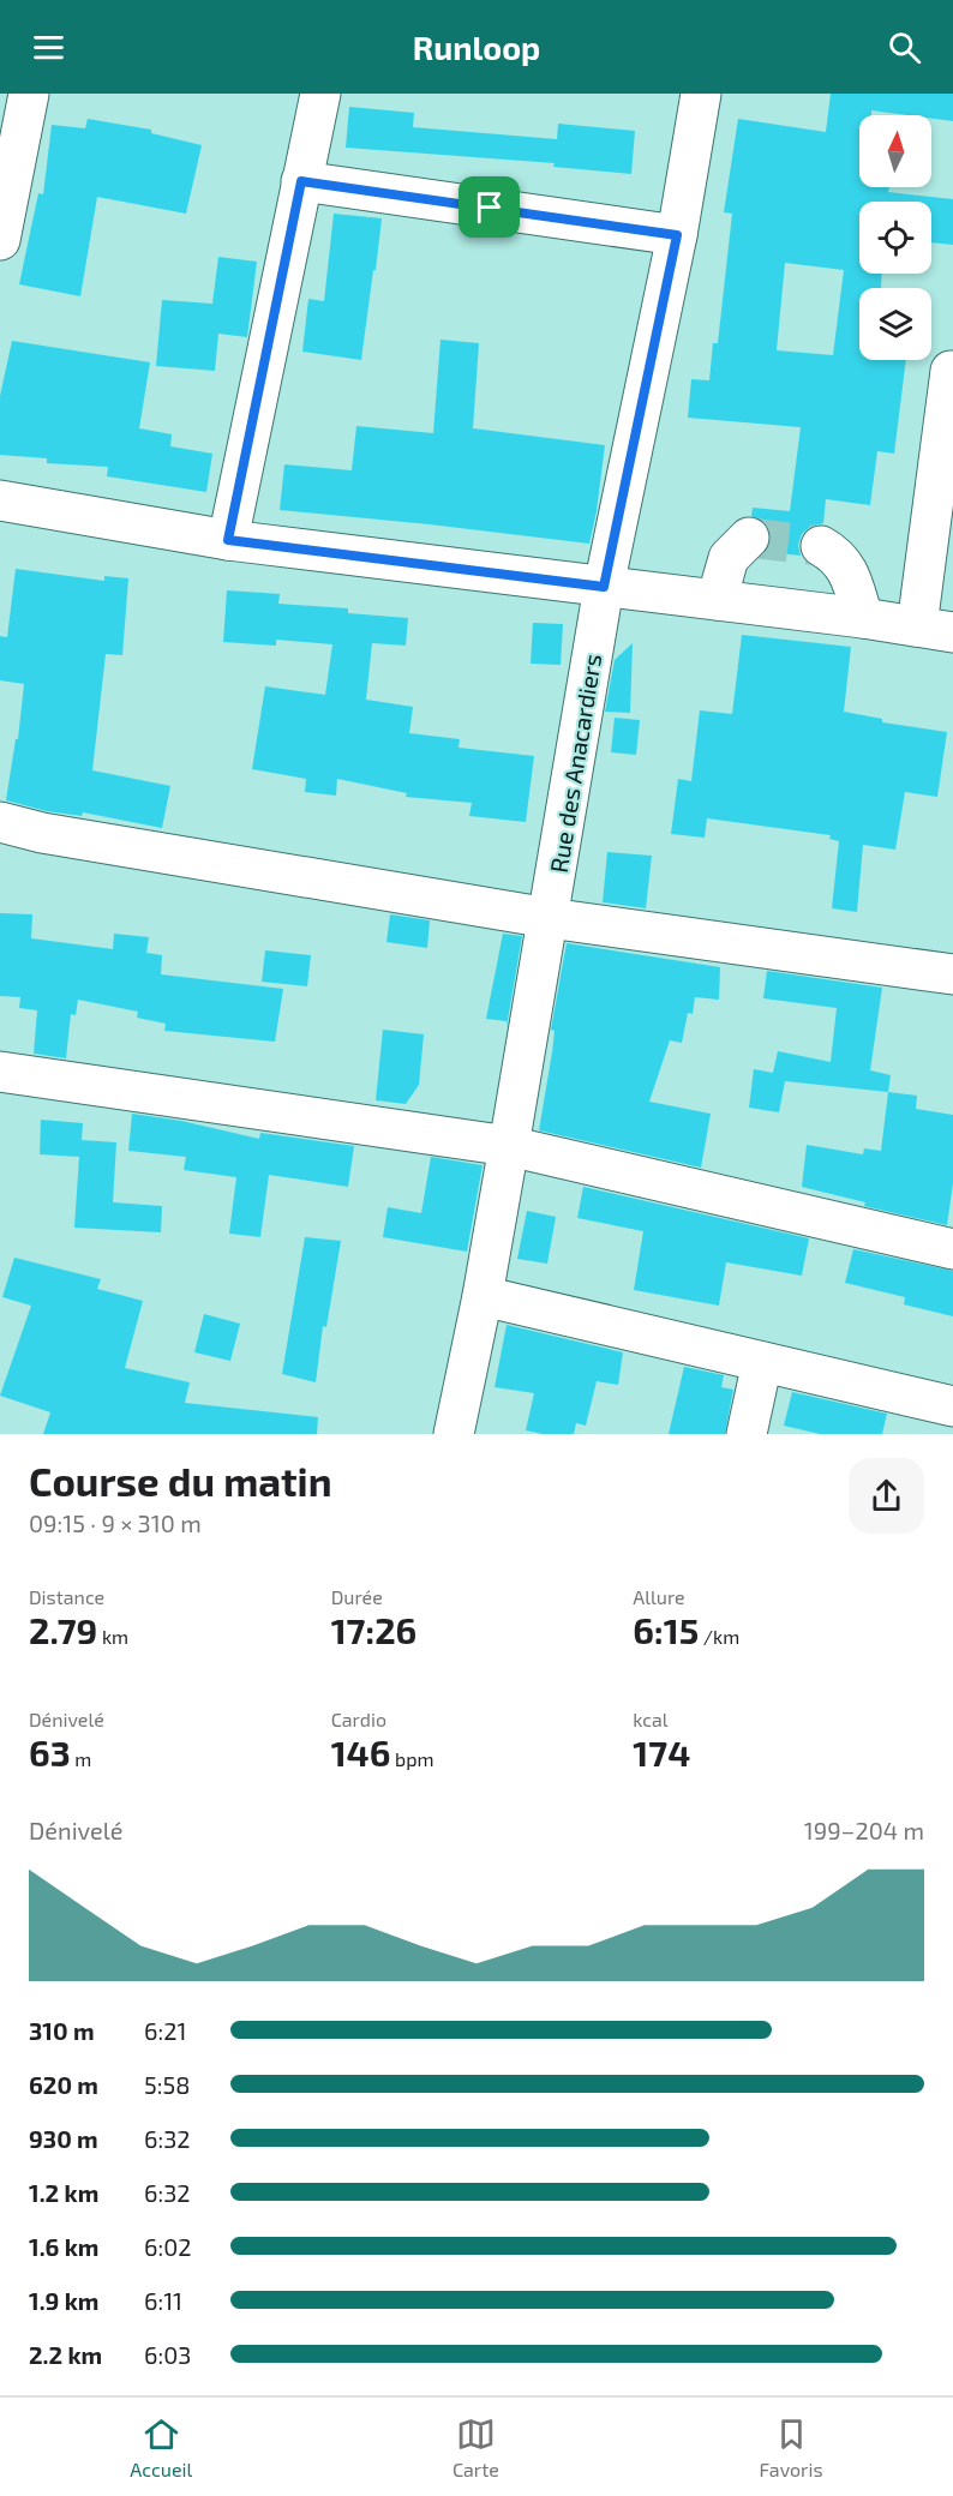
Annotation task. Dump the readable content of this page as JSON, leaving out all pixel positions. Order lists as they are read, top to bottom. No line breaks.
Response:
{"streets":{"street":["Rue des Anacardiers"]},"north":"top","page":{"header":"Runloop","heading":["Course du matin","09:15 · 9 × 310 m"],"stats":[["Distance","2.79 km"],["Durée","17:26"],["Allure","6:15 /km"],["Dénivelé","63 m"],["Cardio","146 bpm"],["kcal","174"]],"chart":["Dénivelé","199–204 m"],"list":[{"name":"310 m","note":"6:21"},{"name":"620 m","note":"5:58"},{"name":"930 m","note":"6:32"},{"name":"1.2 km","note":"6:32"},{"name":"1.6 km","note":"6:02"},{"name":"1.9 km","note":"6:11"},{"name":"2.2 km","note":"6:03"}],"tabs":["Accueil","Carte","Favoris"]}}
